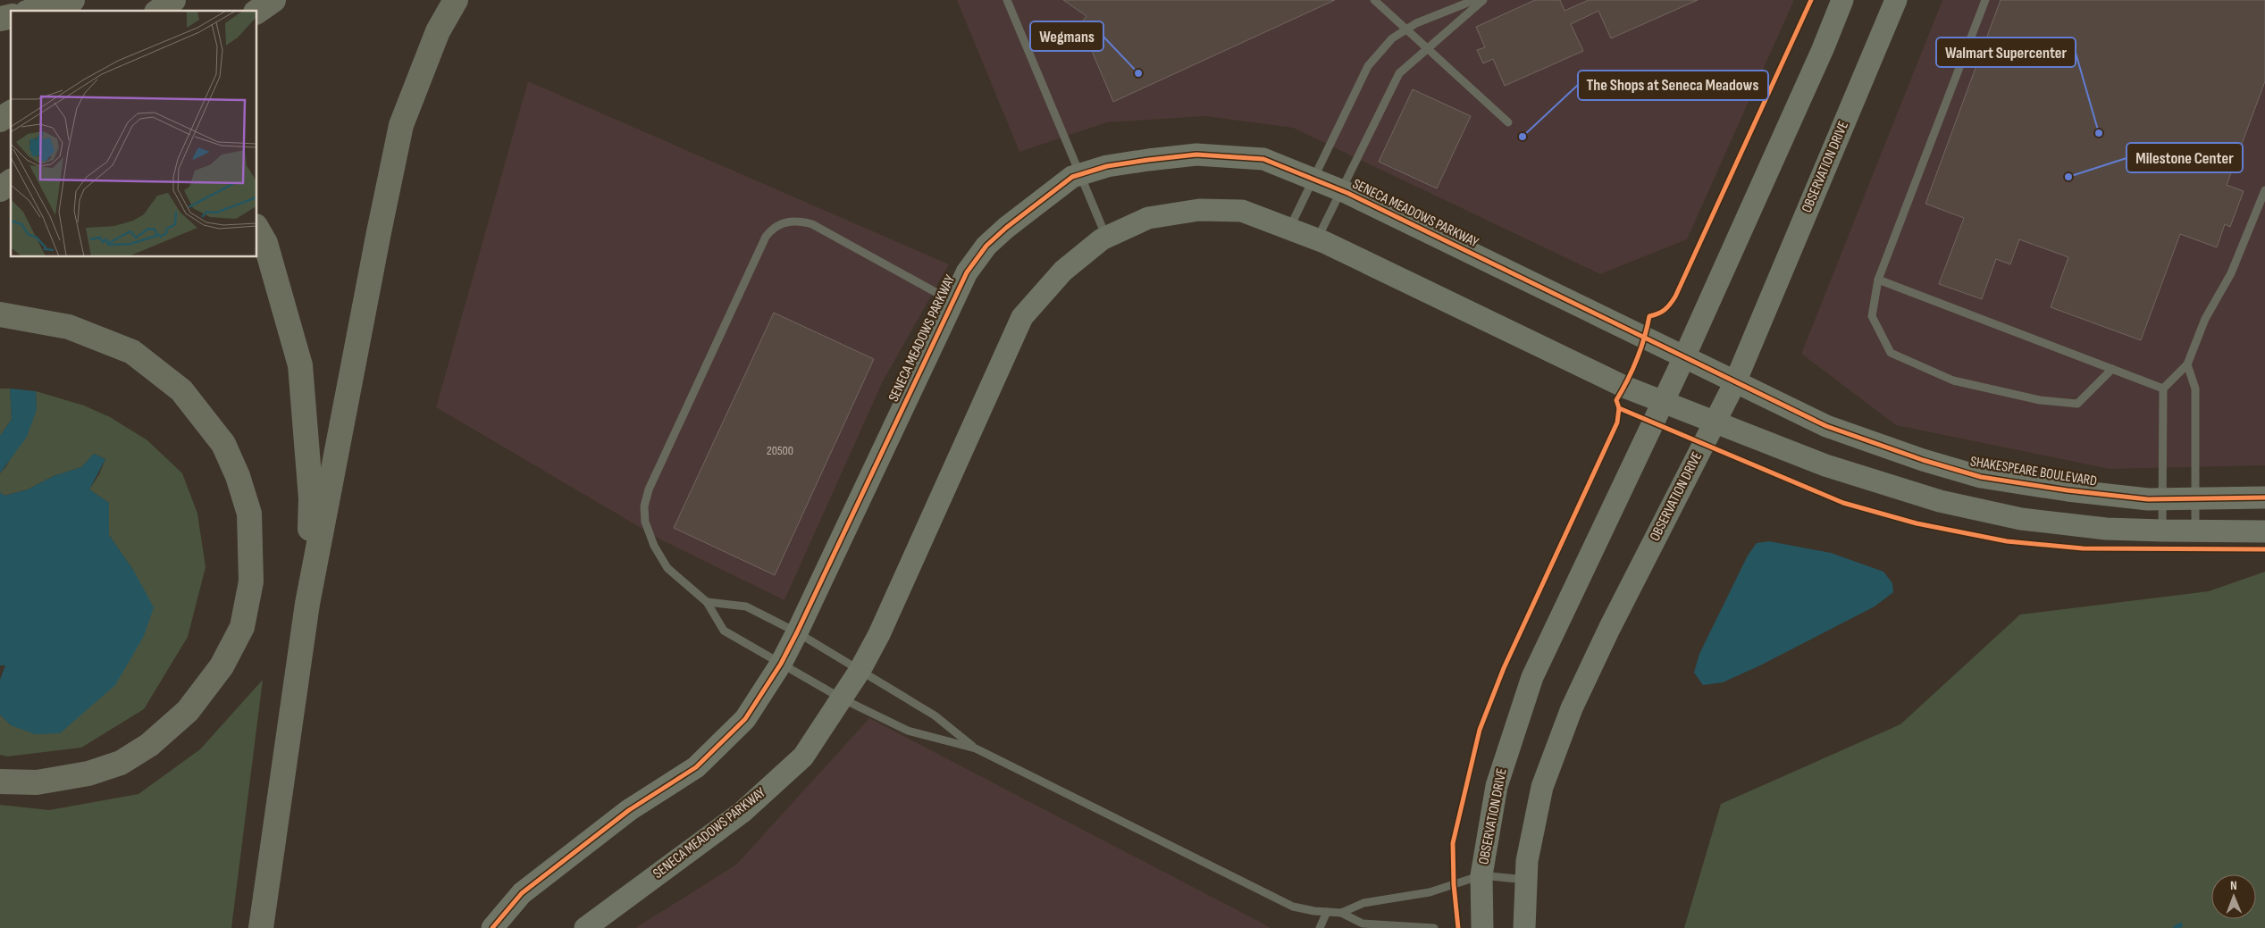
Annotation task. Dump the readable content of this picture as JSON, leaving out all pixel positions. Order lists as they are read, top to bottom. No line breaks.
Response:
{"streets":{"street":["OBSERVATION DRIVE","SENECA MEADOWS PARKWAY","SHAKESPEARE BOULEVARD"]},"crossings":[["OBSERVATION DRIVE","SENECA MEADOWS PARKWAY"],["OBSERVATION DRIVE","SHAKESPEARE BOULEVARD"],["SENECA MEADOWS PARKWAY","SHAKESPEARE BOULEVARD"]],"places":["Wegmans","Walmart Supercenter","The Shops at Seneca Meadows","Milestone Center"],"house_numbers":["20500"],"north":"top"}
